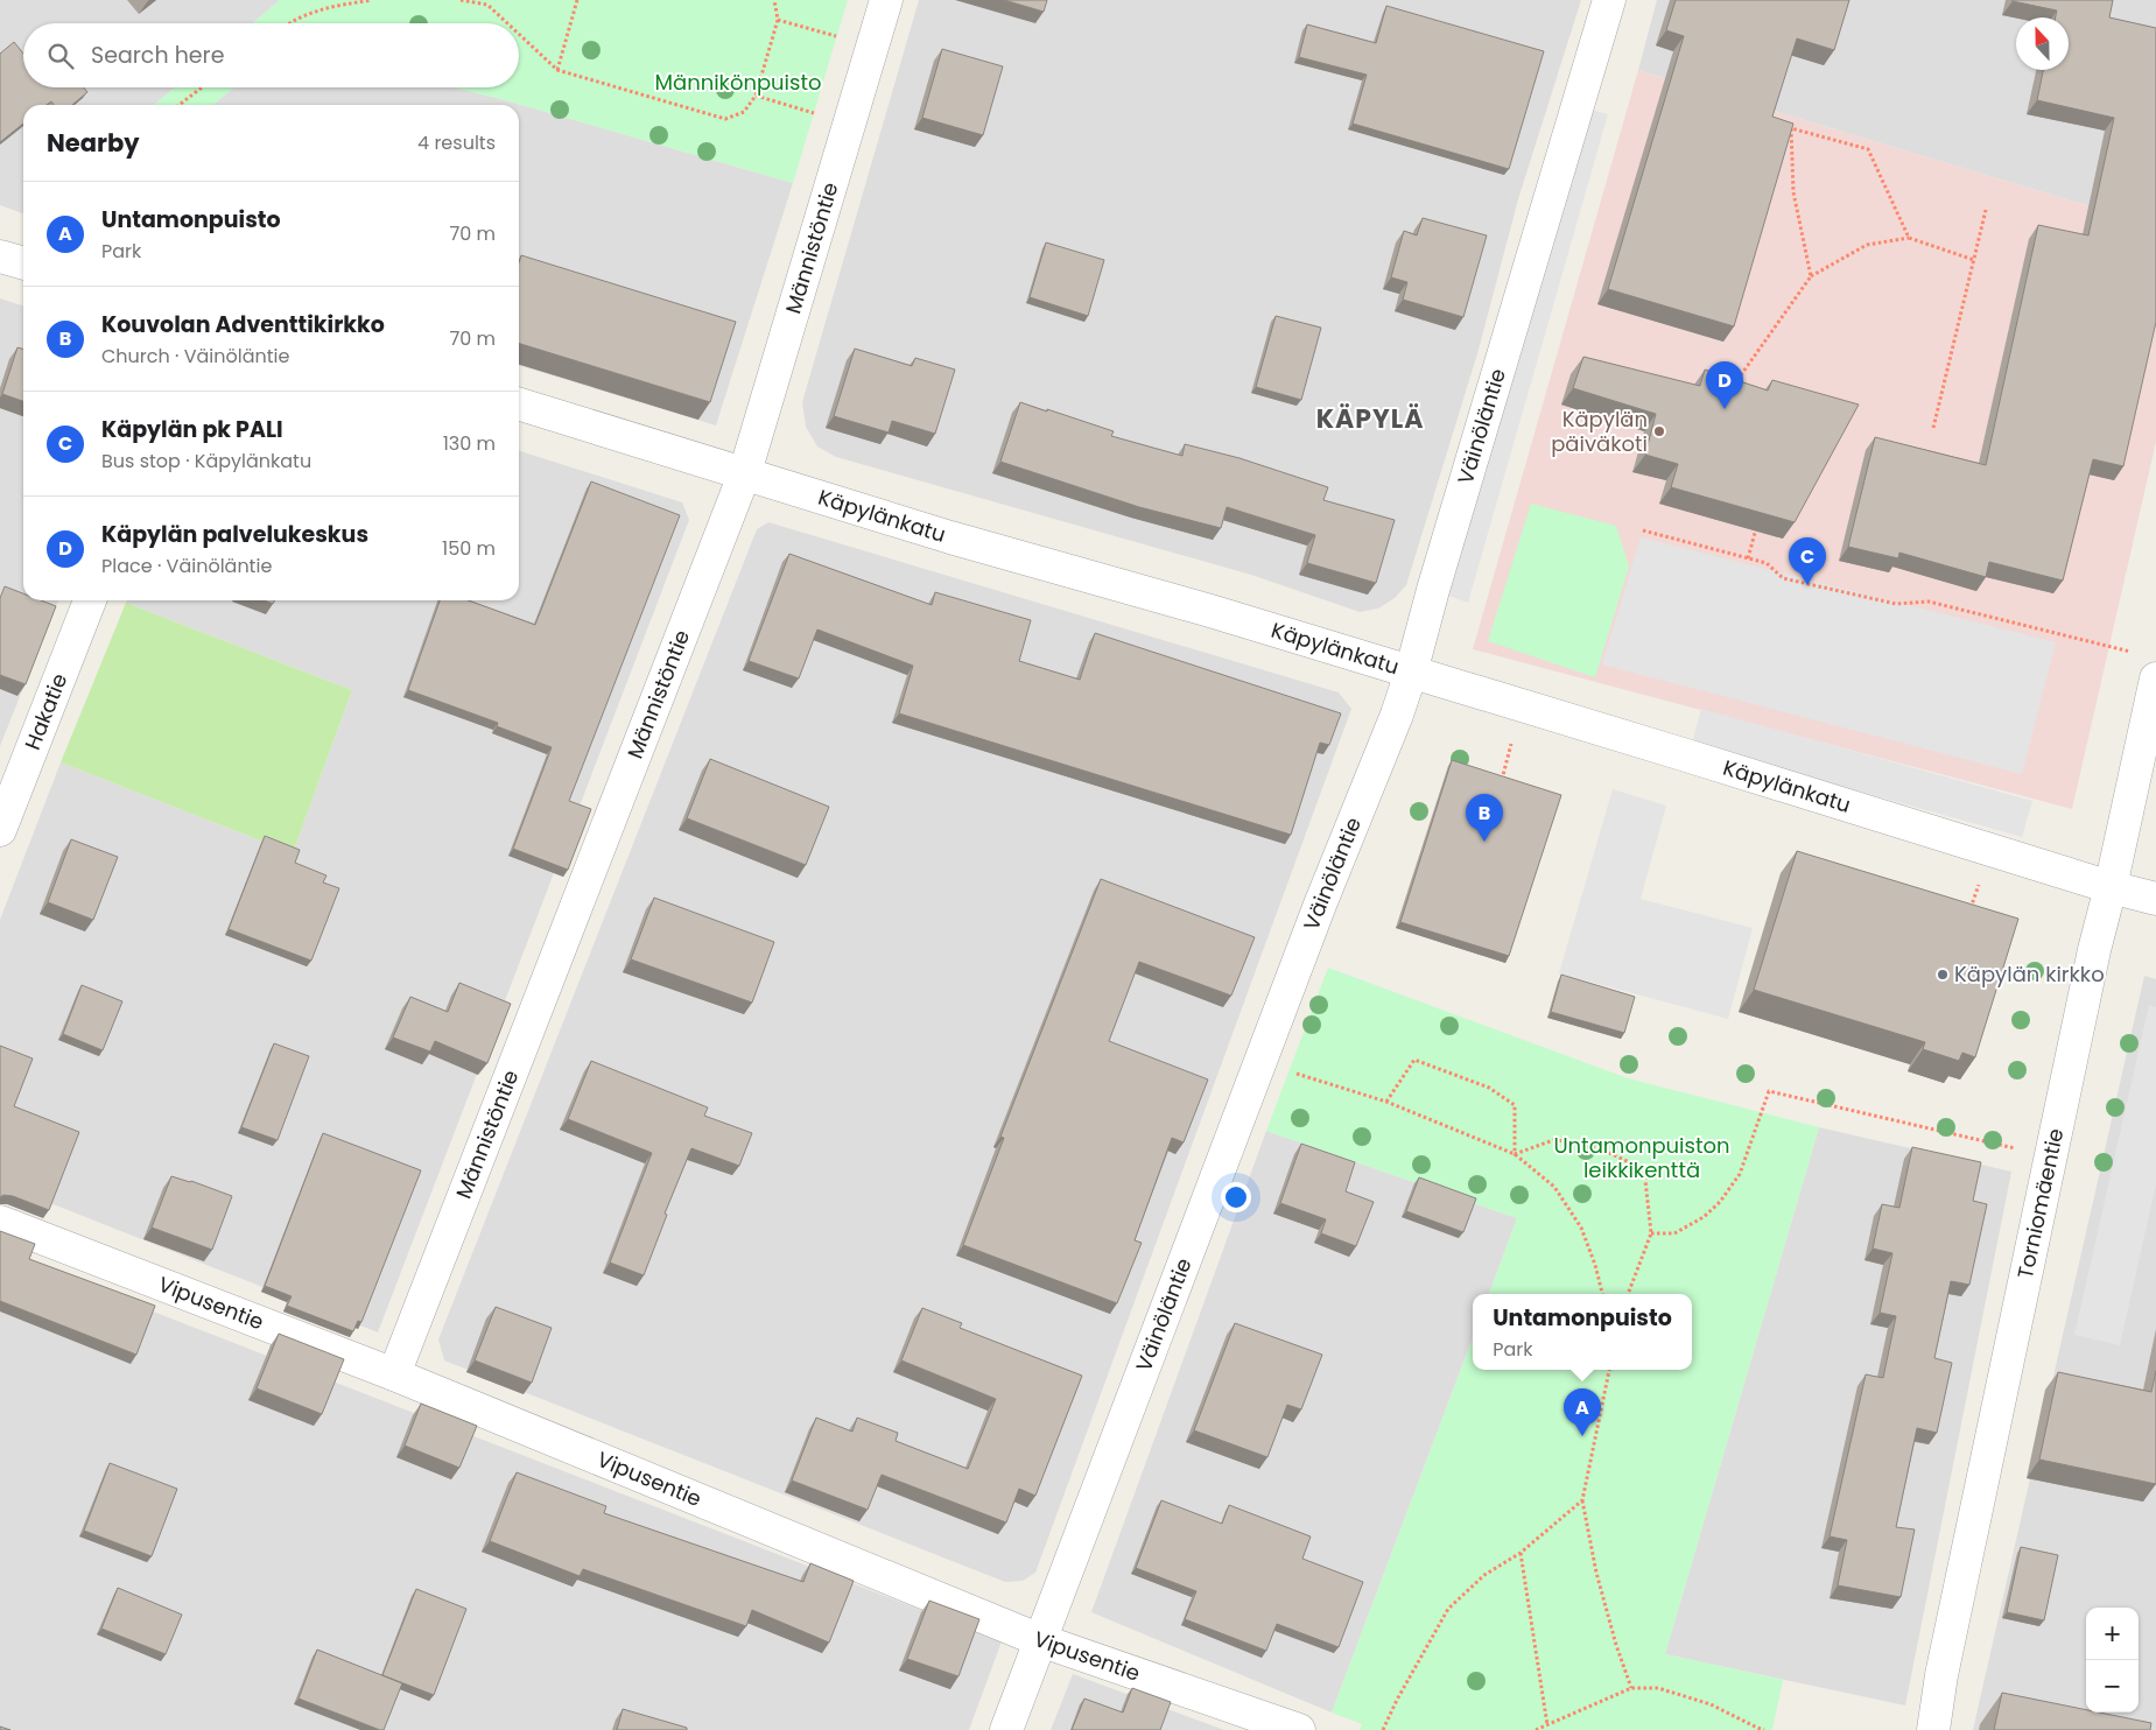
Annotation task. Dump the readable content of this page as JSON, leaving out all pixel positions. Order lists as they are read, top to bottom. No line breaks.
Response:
{"streets":{"street":["Männistöntie","Väinöläntie","Käpylänkatu","Hakatie","Torniomäentie","Vipusentie"]},"crossings":[["Männistöntie","Käpylänkatu"],["Männistöntie","Vipusentie"],["Väinöläntie","Käpylänkatu"],["Väinöläntie","Vipusentie"],["Käpylänkatu","Torniomäentie"]],"districts":["KÄPYLÄ"],"parks":["Männikönpuisto","Untamonpuiston leikkikenttä"],"places":["Käpylän päiväkoti","Käpylän kirkko"],"north":"top","page":{"search":"Search here","heading":["Nearby","4 results"],"list":[{"mark":"A","name":"Untamonpuisto","note":"Park","value":"70 m"},{"mark":"B","name":"Kouvolan Adventtikirkko","note":"Church · Väinöläntie","value":"70 m"},{"mark":"C","name":"Käpylän pk PALI","note":"Bus stop · Käpylänkatu","value":"130 m"},{"mark":"D","name":"Käpylän palvelukeskus","note":"Place · Väinöläntie","value":"150 m"}],"pins":["D","C","B","A"],"popup":["Untamonpuisto","Park"],"map_buttons":["+","−"]}}
